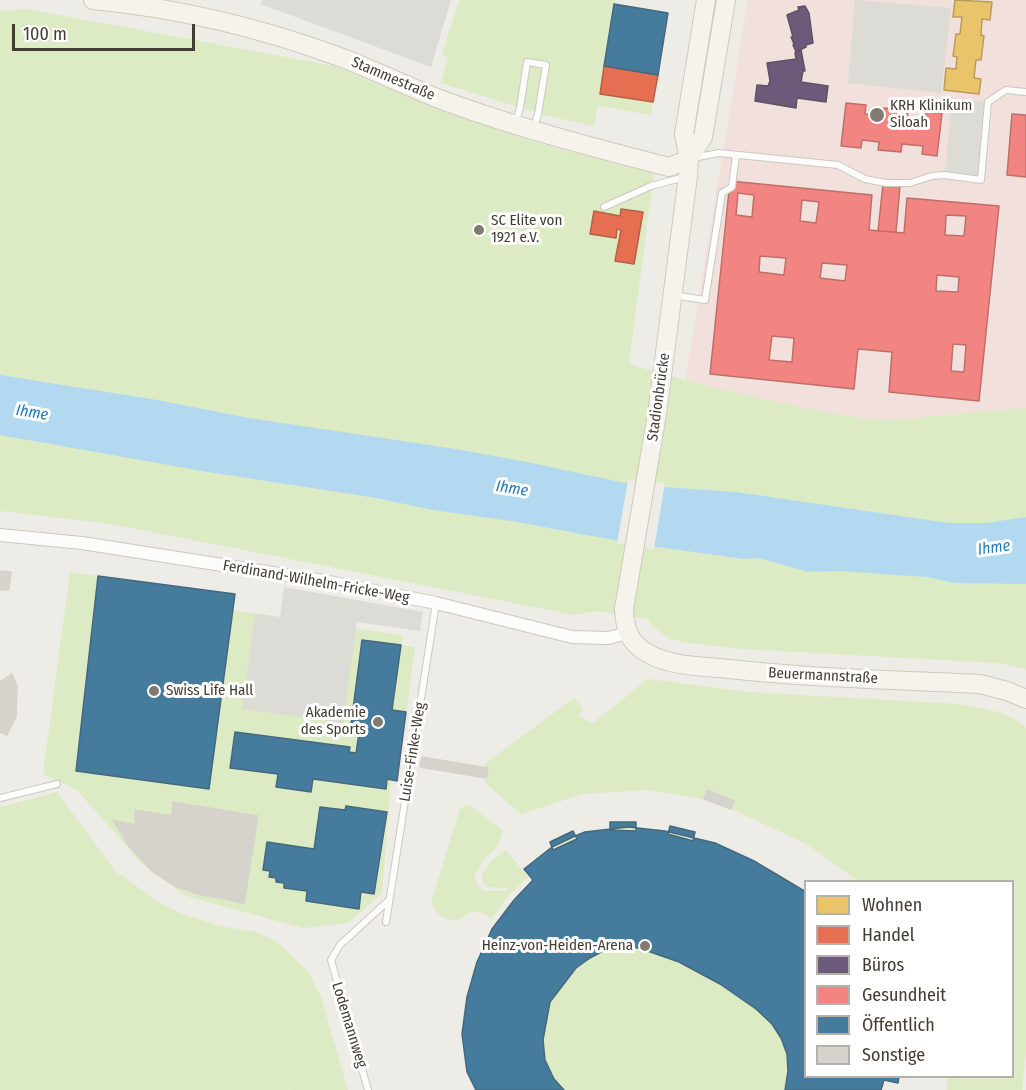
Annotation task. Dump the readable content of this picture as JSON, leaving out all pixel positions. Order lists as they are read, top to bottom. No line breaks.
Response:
{"streets":{"street":["Stammestraße","Stadionbrücke","Ferdinand-Wilhelm-Fricke-Weg","Beuermannstraße"],"lane":["Luise-Finke-Weg","Lodemannweg"]},"crossings":[["Stammestraße","Stadionbrücke"],["Stadionbrücke","Ferdinand-Wilhelm-Fricke-Weg"],["Stadionbrücke","Beuermannstraße"],["Ferdinand-Wilhelm-Fricke-Weg","Beuermannstraße"],["Ferdinand-Wilhelm-Fricke-Weg","Luise-Finke-Weg"],["Luise-Finke-Weg","Lodemannweg"]],"water":["Ihme"],"places":["KRH Klinikum Siloah","SC Elite von 1921 e.V.","Swiss Life Hall","Akademie des Sports","Heinz-von-Heiden-Arena"],"legend":["Wohnen","Handel","Büros","Gesundheit","Öffentlich","Sonstige"],"scale_bar":"100 m"}
